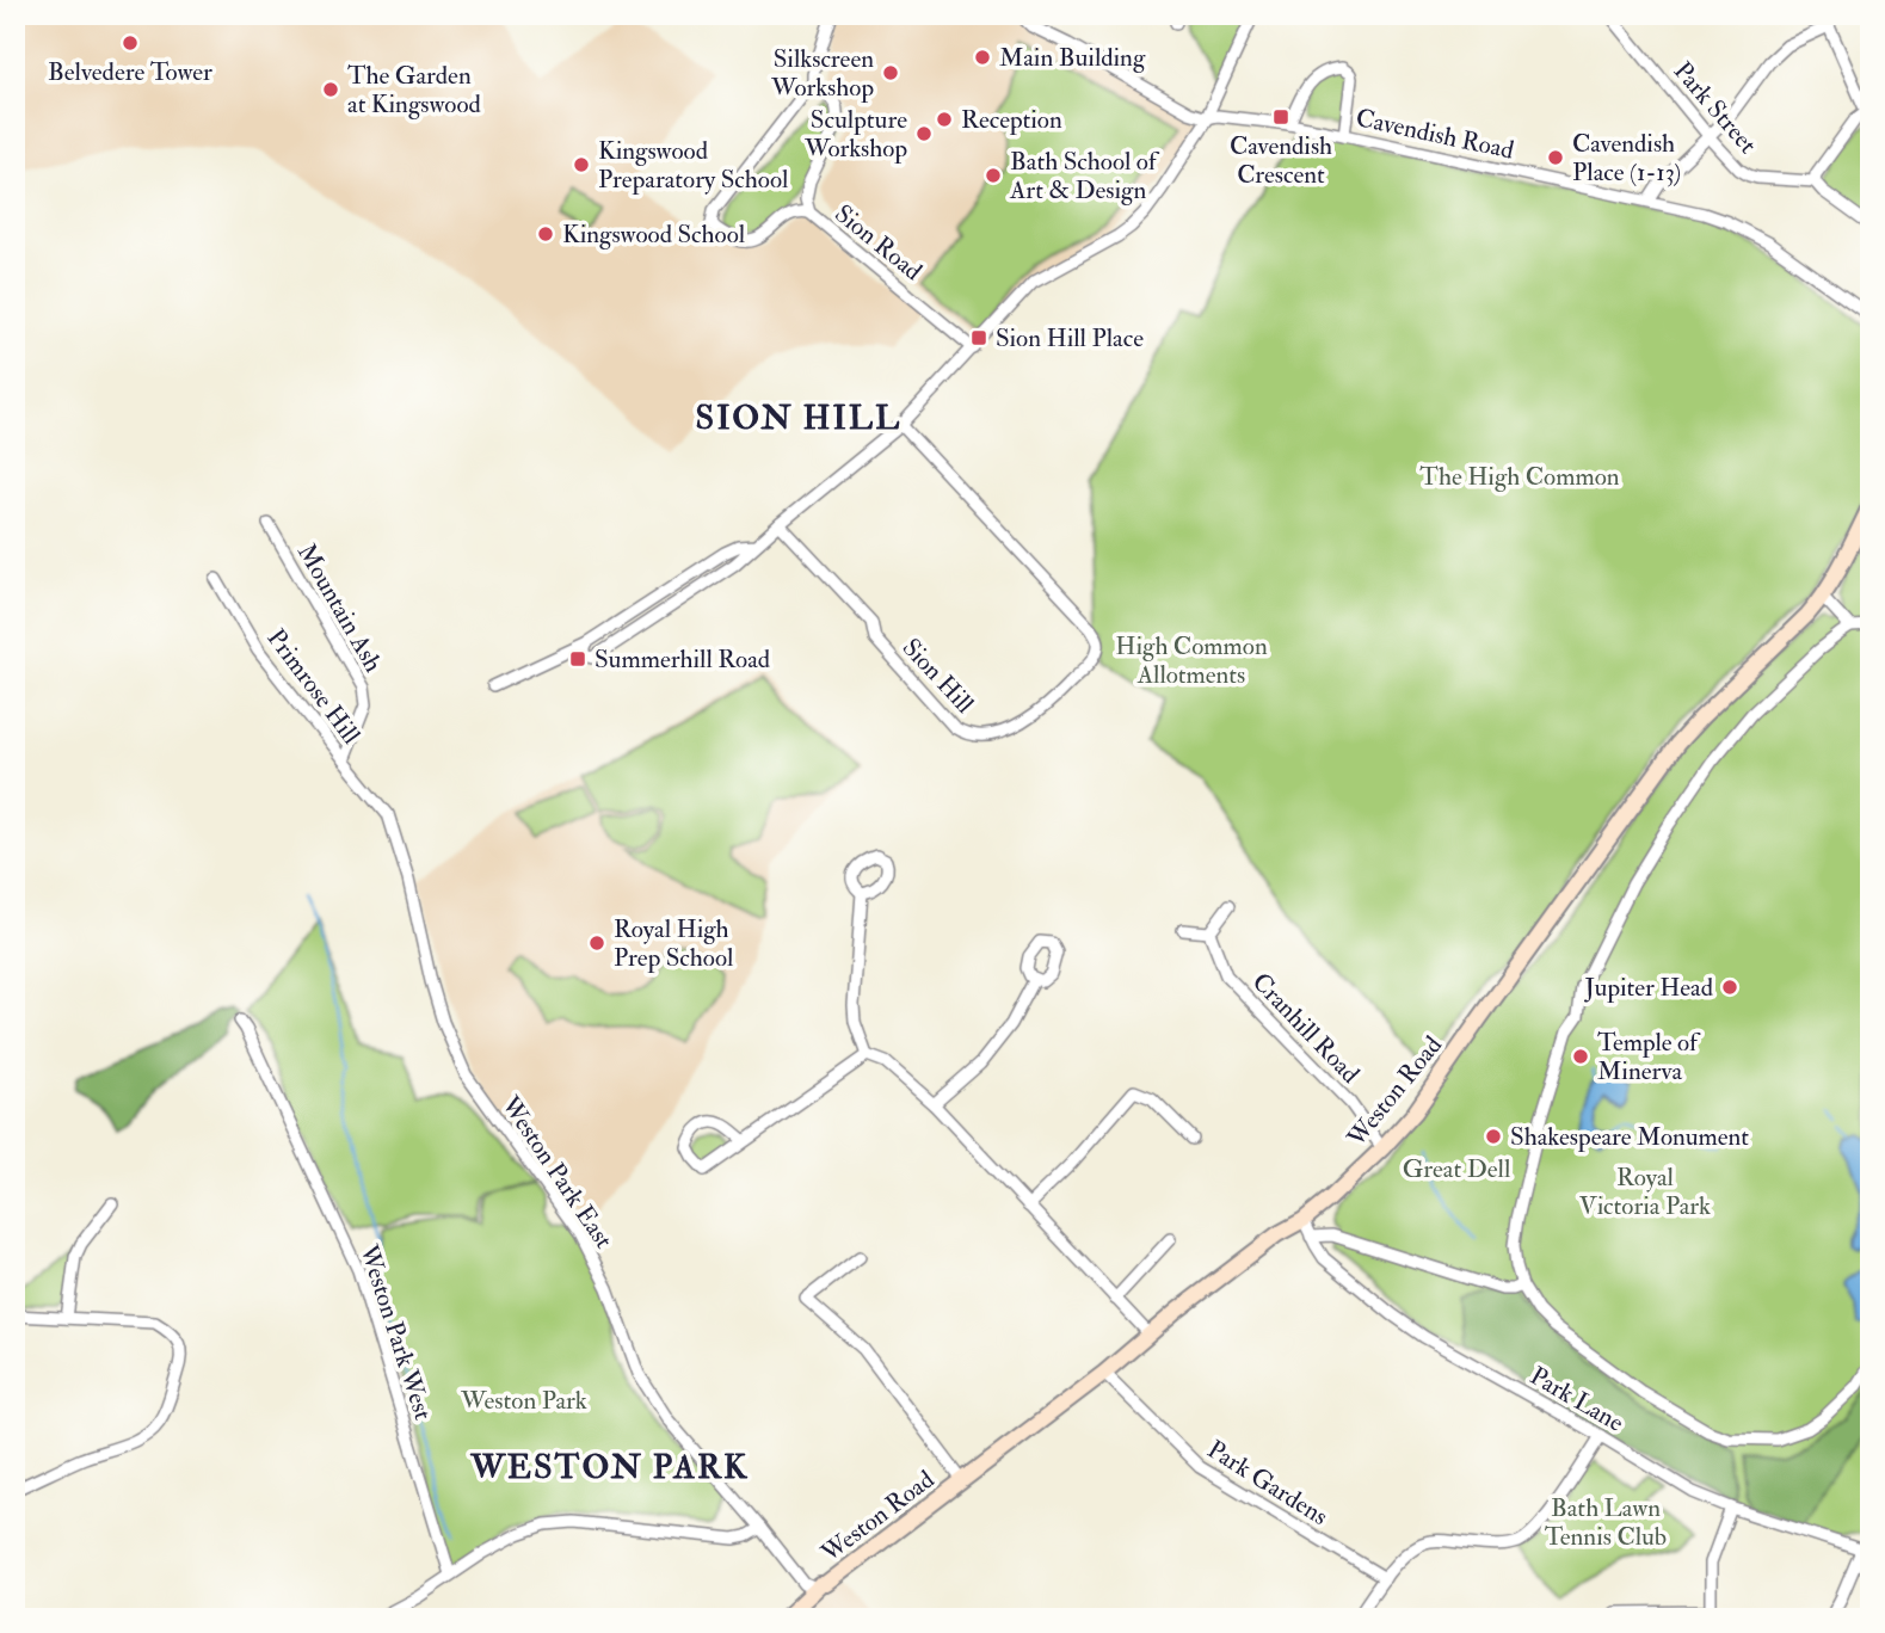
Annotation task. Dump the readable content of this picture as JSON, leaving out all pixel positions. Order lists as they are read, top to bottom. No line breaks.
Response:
{"streets":{"street":["Park Street","Cavendish Road","Sion Road","Mountain Ash","Sion Hill","Primrose Hill","Cranhill Road","Weston Road","Weston Park East","Weston Park West","Park Lane","Park Gardens"]},"crossings":[["Mountain Ash","Primrose Hill"],["Primrose Hill","Weston Park East"],["Cranhill Road","Weston Road"],["Weston Road","Weston Park East"],["Weston Road","Park Lane"],["Weston Road","Park Gardens"]],"districts":["SION HILL","WESTON PARK"],"parks":["The High Common","High Common Allotments","Great Dell","Royal Victoria Park","Weston Park","Bath Lawn Tennis Club"],"places":{"other":["Belvedere Tower","Main Building","Silkscreen Workshop","The Garden at Kingswood","Reception","Sculpture Workshop","Cavendish Place (1-13)","Kingswood Preparatory School","Bath School of Art & Design","Kingswood School","Royal High Prep School","Jupiter Head","Temple of Minerva","Shakespeare Monument"],"transit":["Cavendish Crescent","Sion Hill Place","Summerhill Road"]}}
